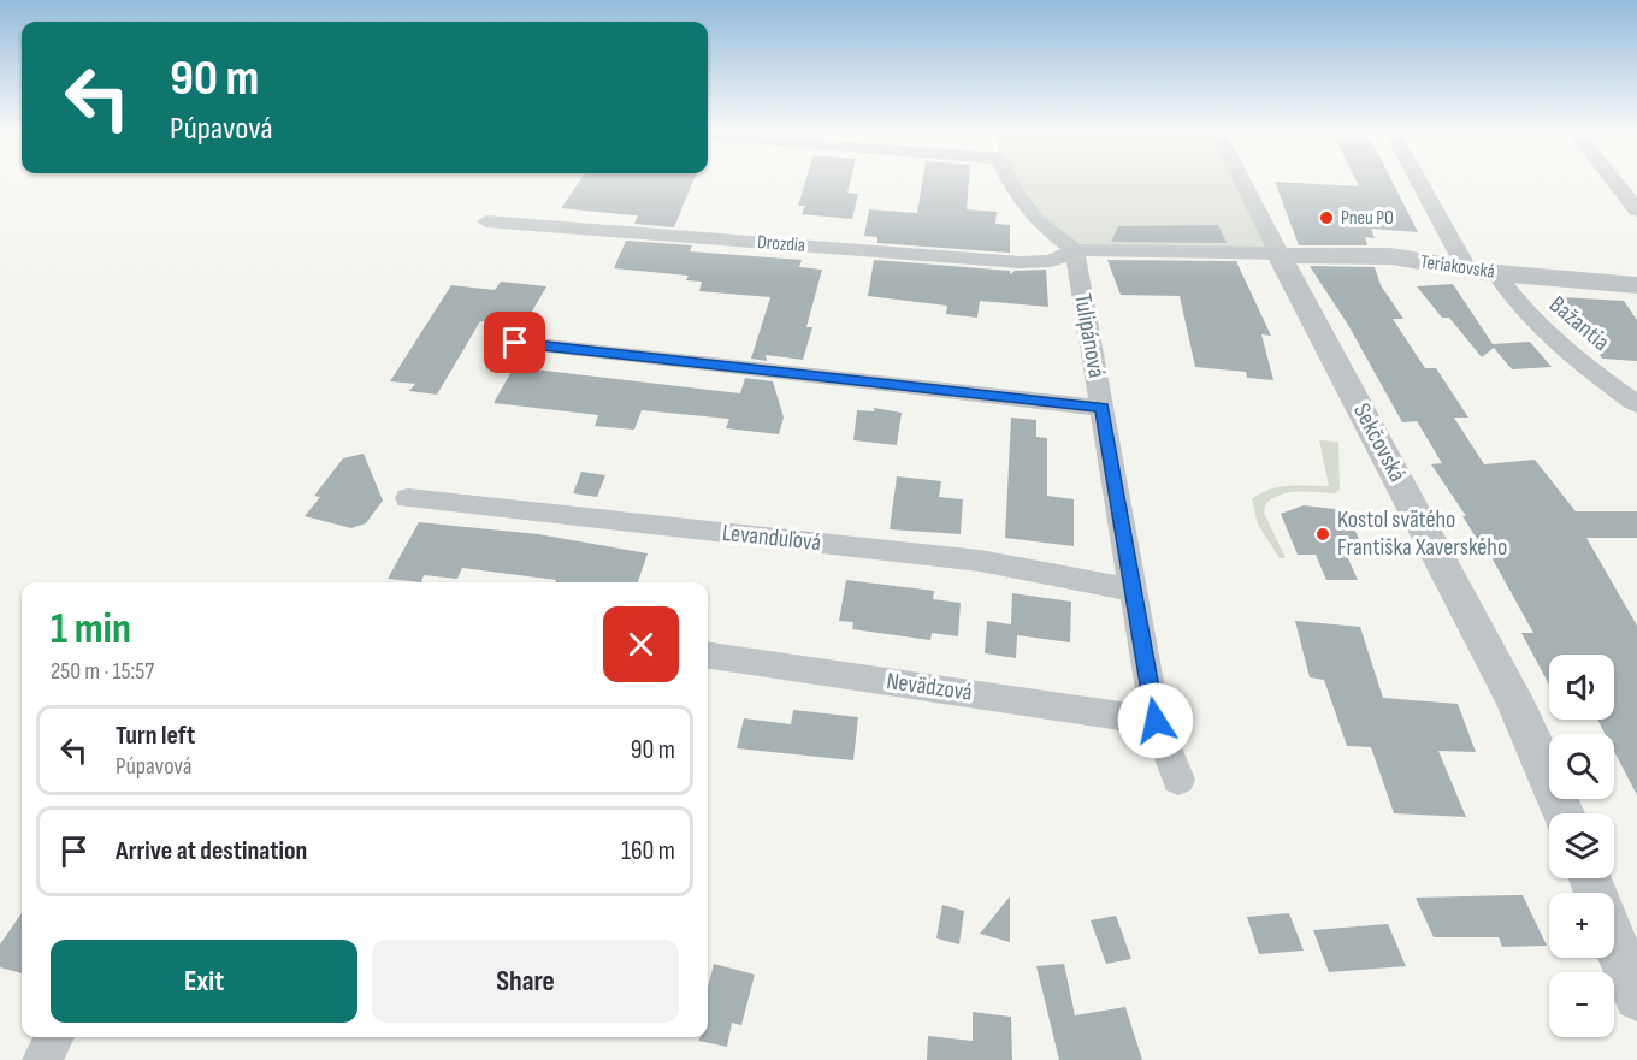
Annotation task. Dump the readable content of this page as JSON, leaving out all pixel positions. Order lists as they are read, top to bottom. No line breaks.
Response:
{"streets":{"street":["Drozdia","Teriakovská","Bažantia","Tulipánová","Sekčovská","Levanduľová","Nevädzová"]},"crossings":[["Drozdia","Tulipánová"],["Teriakovská","Bažantia"],["Teriakovská","Sekčovská"],["Tulipánová","Levanduľová"],["Tulipánová","Nevädzová"]],"places":["Pneu PO","Kostol svätého Františka Xaverského"],"page":{"turn":["90 m","Púpavová"],"heading":["1 min","250 m · 15:57"],"map_buttons":["+","−"],"list":[{"name":"Turn left","note":"Púpavová","value":"90 m"},{"name":"Arrive at destination","value":"160 m"}],"buttons":["Exit","Share"]}}
